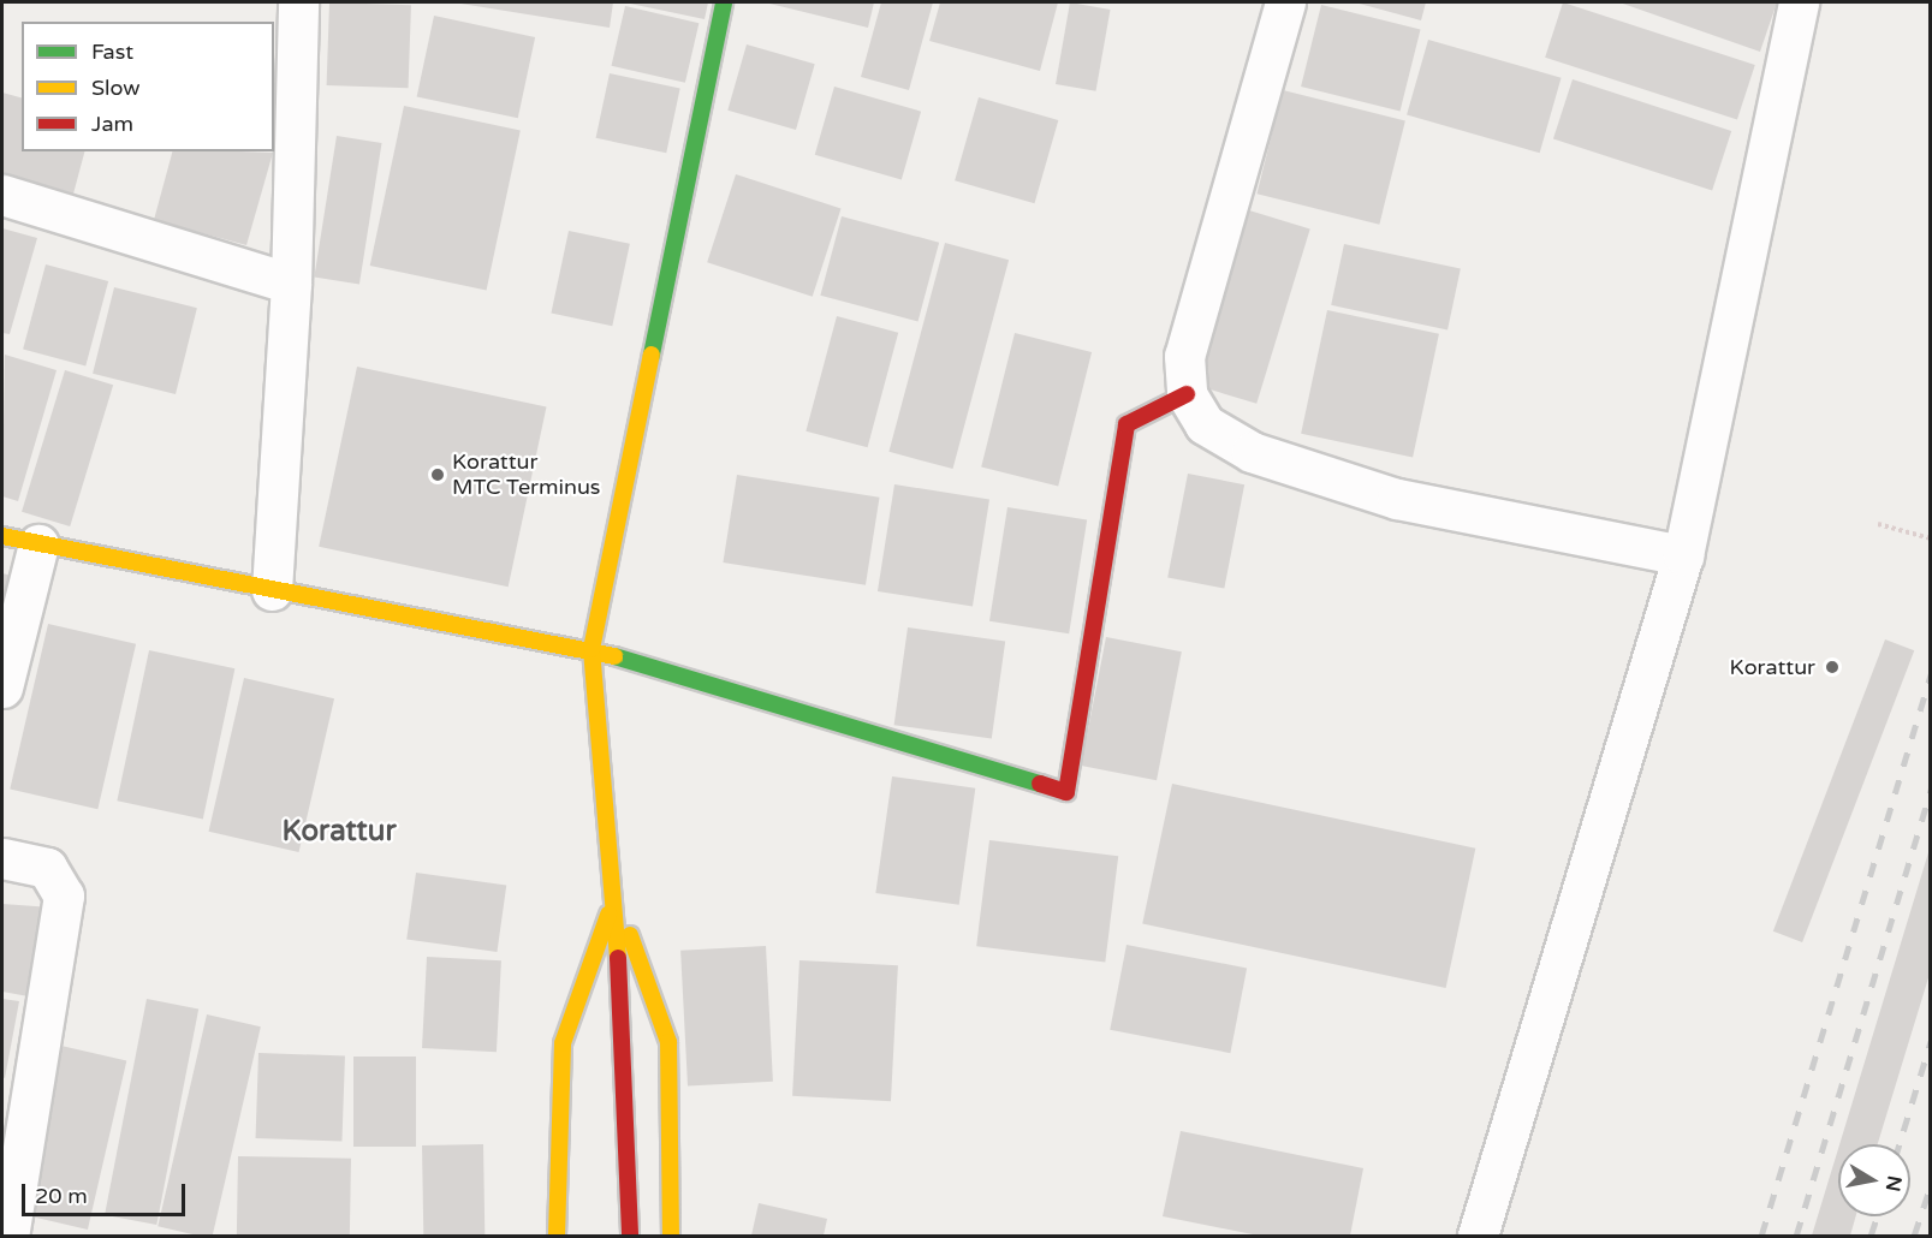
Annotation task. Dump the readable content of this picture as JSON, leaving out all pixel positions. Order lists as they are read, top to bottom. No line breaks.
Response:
{"districts":["Korattur"],"places":["Korattur MTC Terminus","Korattur"],"legend":["Fast","Slow","Jam"],"scale_bar":"20 m","north":"right"}
